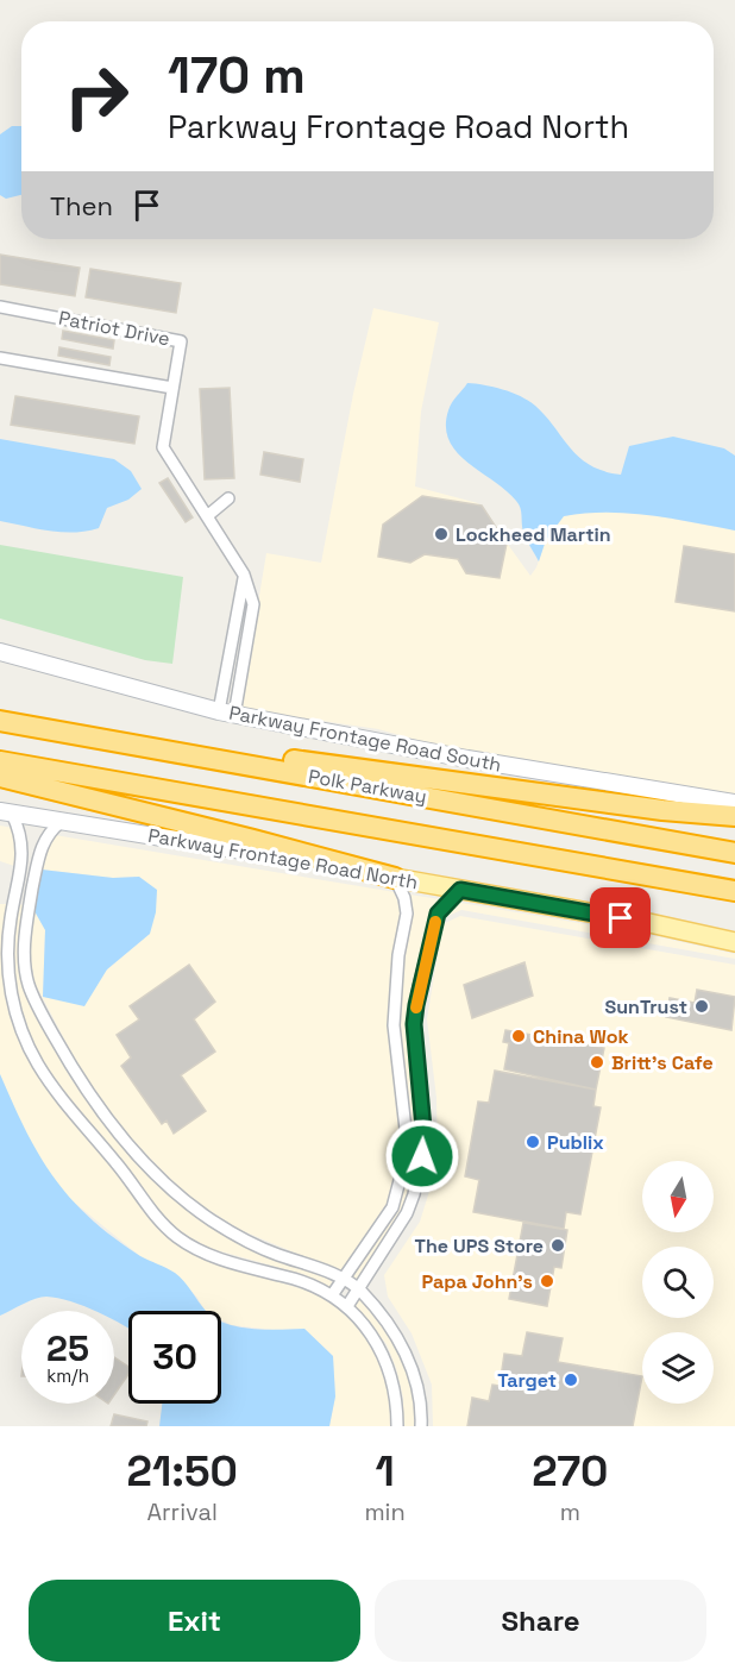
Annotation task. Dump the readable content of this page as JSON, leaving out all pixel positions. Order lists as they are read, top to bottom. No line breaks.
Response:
{"streets":{"highway":["Polk Parkway"],"main road":["Parkway Frontage Road South","Parkway Frontage Road North"],"street":["Patriot Drive"]},"crossings":[["Patriot Drive","Parkway Frontage Road South"]],"places":["Lockheed Martin","SunTrust","China Wok","Britt's Cafe","Publix","The UPS Store","Papa John's","Target"],"north":"bottom","page":{"turn":["170 m","Parkway Frontage Road North"],"then":"Then","speed":"25 km/h","limit":"30","eta":["21:50","Arrival","1","min","270","m"],"buttons":["Exit","Share"]}}
